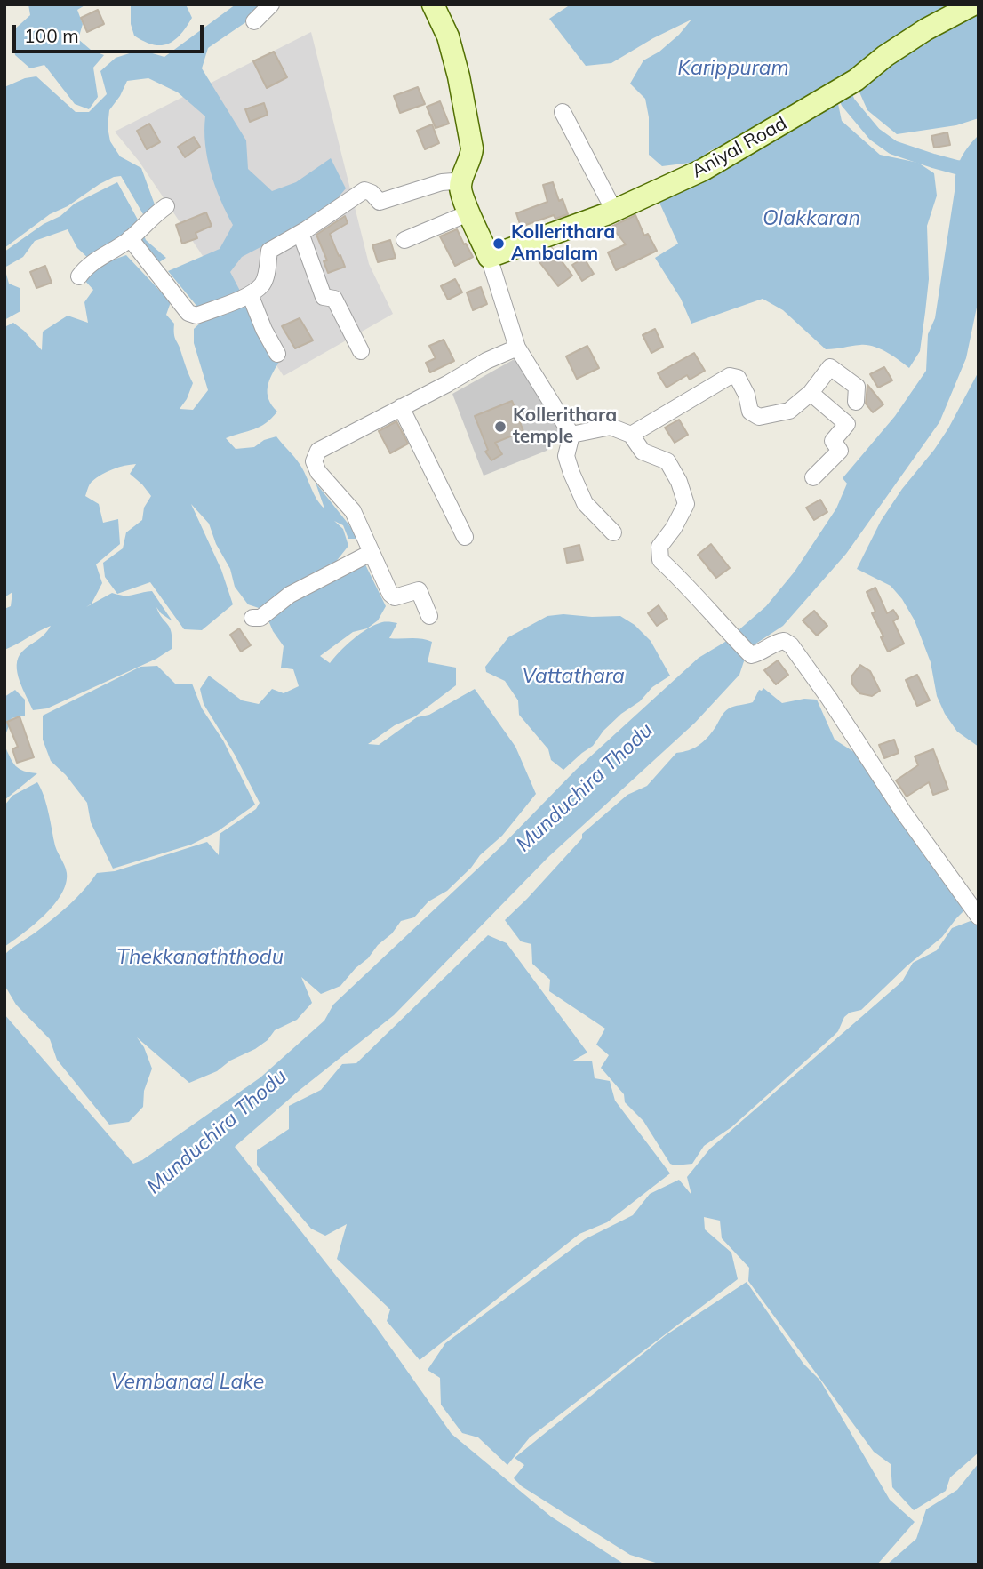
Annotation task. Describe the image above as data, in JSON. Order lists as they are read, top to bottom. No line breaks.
{"streets":{"main road":["Aniyal Road"]},"water":["Karippuram","Olakkaran","Vattathara","Munduchira Thodu","Thekkanaththodu","Vembanad Lake"],"places":["Kollerithara Ambalam","Kollerithara temple"],"scale_bar":"100 m"}
